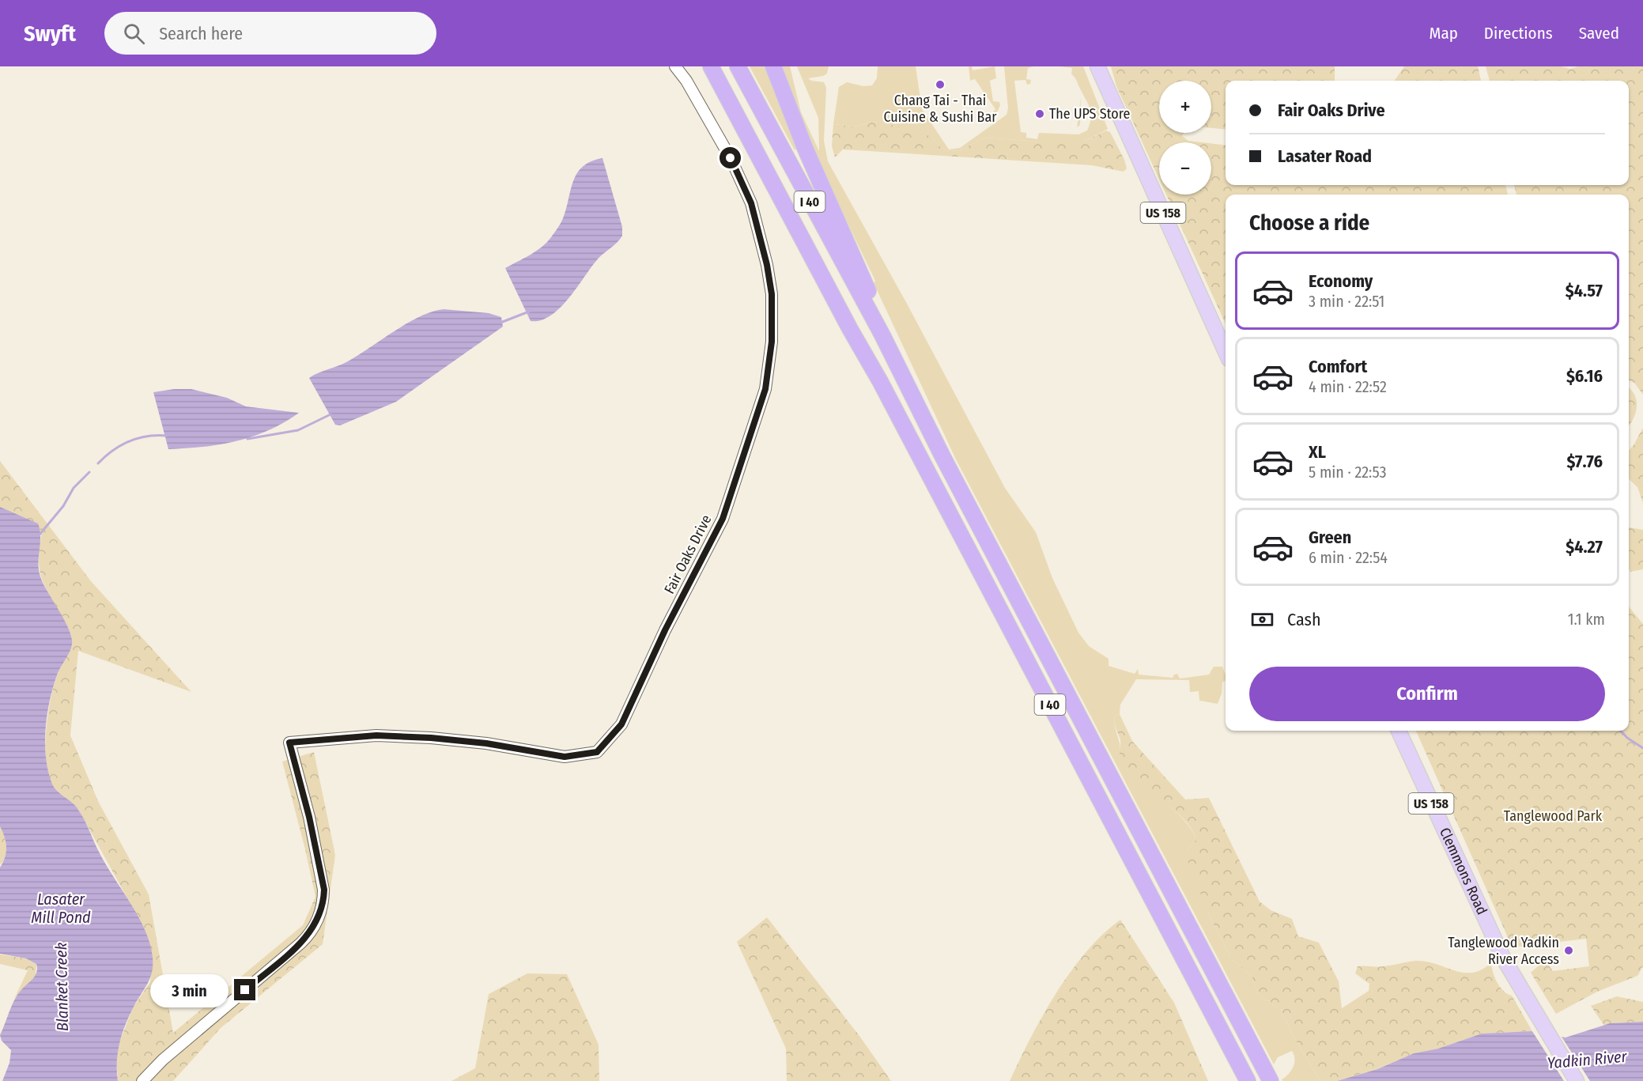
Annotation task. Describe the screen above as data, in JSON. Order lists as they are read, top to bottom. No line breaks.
{"streets":{"highway":["I 40"],"main road":["US 158","Clemmons Road"],"street":["Fair Oaks Drive"]},"water":["Lasater Mill Pond","Blanket Creek","Yadkin River"],"parks":["Tanglewood Park"],"places":["Chang Tai - Thai Cuisine & Sushi Bar","The UPS Store","Tanglewood Yadkin River Access"],"page":{"header":"Swyft","search":"Search here","nav":["Map","Directions","Saved"],"map_buttons":["+","−"],"banner":["Fair Oaks Drive","Lasater Road"],"heading":"Choose a ride","list":[{"name":"Economy","note":"3 min · 22:51","value":"$4.57"},{"name":"Comfort","note":"4 min · 22:52","value":"$6.16"},{"name":"XL","note":"5 min · 22:53","value":"$7.76"},{"name":"Green","note":"6 min · 22:54","value":"$4.27"}],"pay":["Cash","1.1 km"],"buttons":"Confirm","bubble":"3 min"}}
